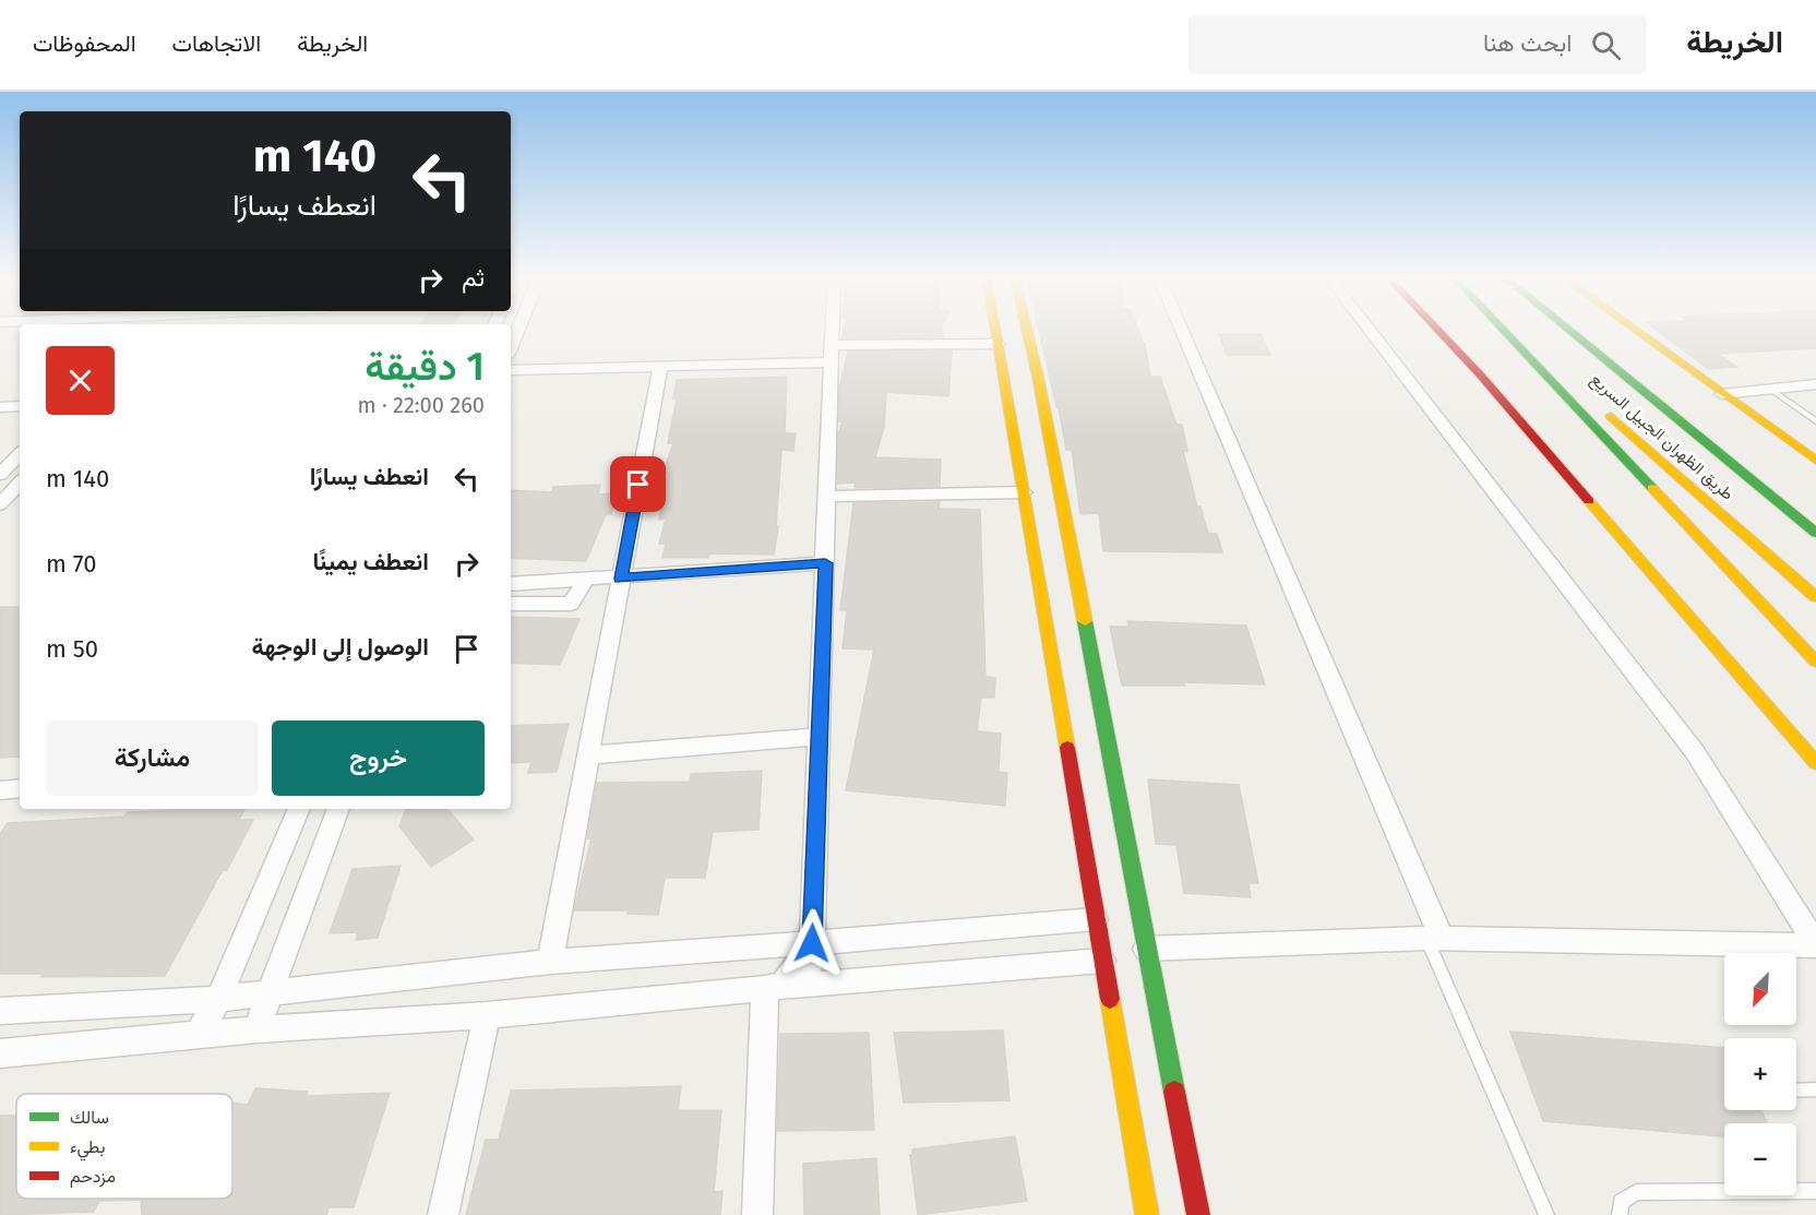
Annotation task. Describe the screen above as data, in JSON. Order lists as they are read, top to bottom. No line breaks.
{"streets":{"main road":["طريق الظهران الجبيل السريع"]},"legend":["سالك","بطيء","مزدحم"],"north":"bottom left","page":{"header":"الخريطة","search":"ابحث هنا","nav":["الخريطة","الاتجاهات","المحفوظات"],"turn":["140 m","انعطف يسارًا"],"then":"ثم","heading":["1 دقيقة","260 m · 22:00"],"list":[{"name":"انعطف يسارًا","value":"140 m"},{"name":"انعطف يمينًا","value":"70 m"},{"name":"الوصول إلى الوجهة","value":"50 m"}],"buttons":["خروج","مشاركة"],"map_buttons":["+","−"]}}
